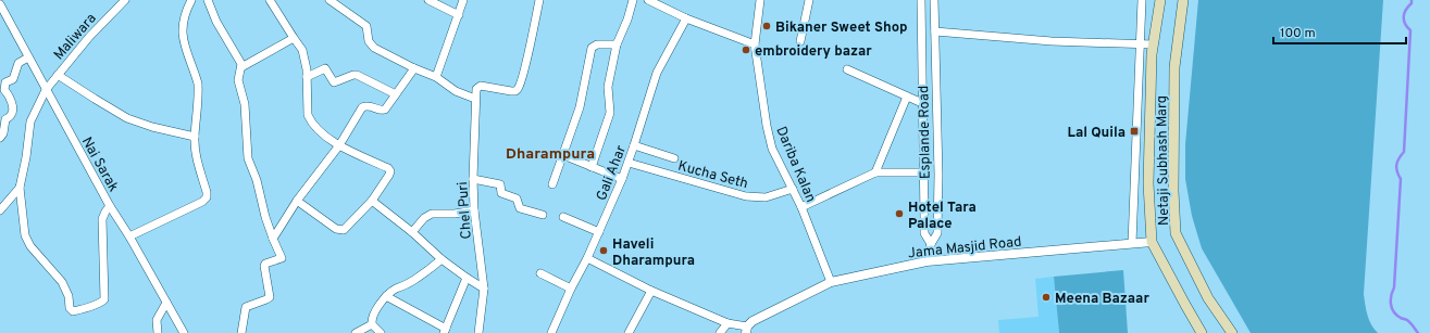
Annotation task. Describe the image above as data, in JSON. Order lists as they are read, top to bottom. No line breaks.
{"streets":{"main road":["Netaji Subhash Marg"],"street":["Maliwara","Esplande Road","Nai Sarak","Dariba Kalan","Gali Ahar","Kucha Seth","Chel Puri","Jama Masjid Road"]},"crossings":[["Maliwara","Nai Sarak"],["Esplande Road","Jama Masjid Road"],["Netaji Subhash Marg","Jama Masjid Road"],["Dariba Kalan","Kucha Seth"],["Dariba Kalan","Jama Masjid Road"],["Gali Ahar","Kucha Seth"]],"districts":["Dharampura"],"places":{"other":["Bikaner Sweet Shop","embroidery bazar","Hotel Tara Palace","Haveli Dharampura","Meena Bazaar"],"transit":["Lal Quila"]},"scale_bar":"100 m"}
